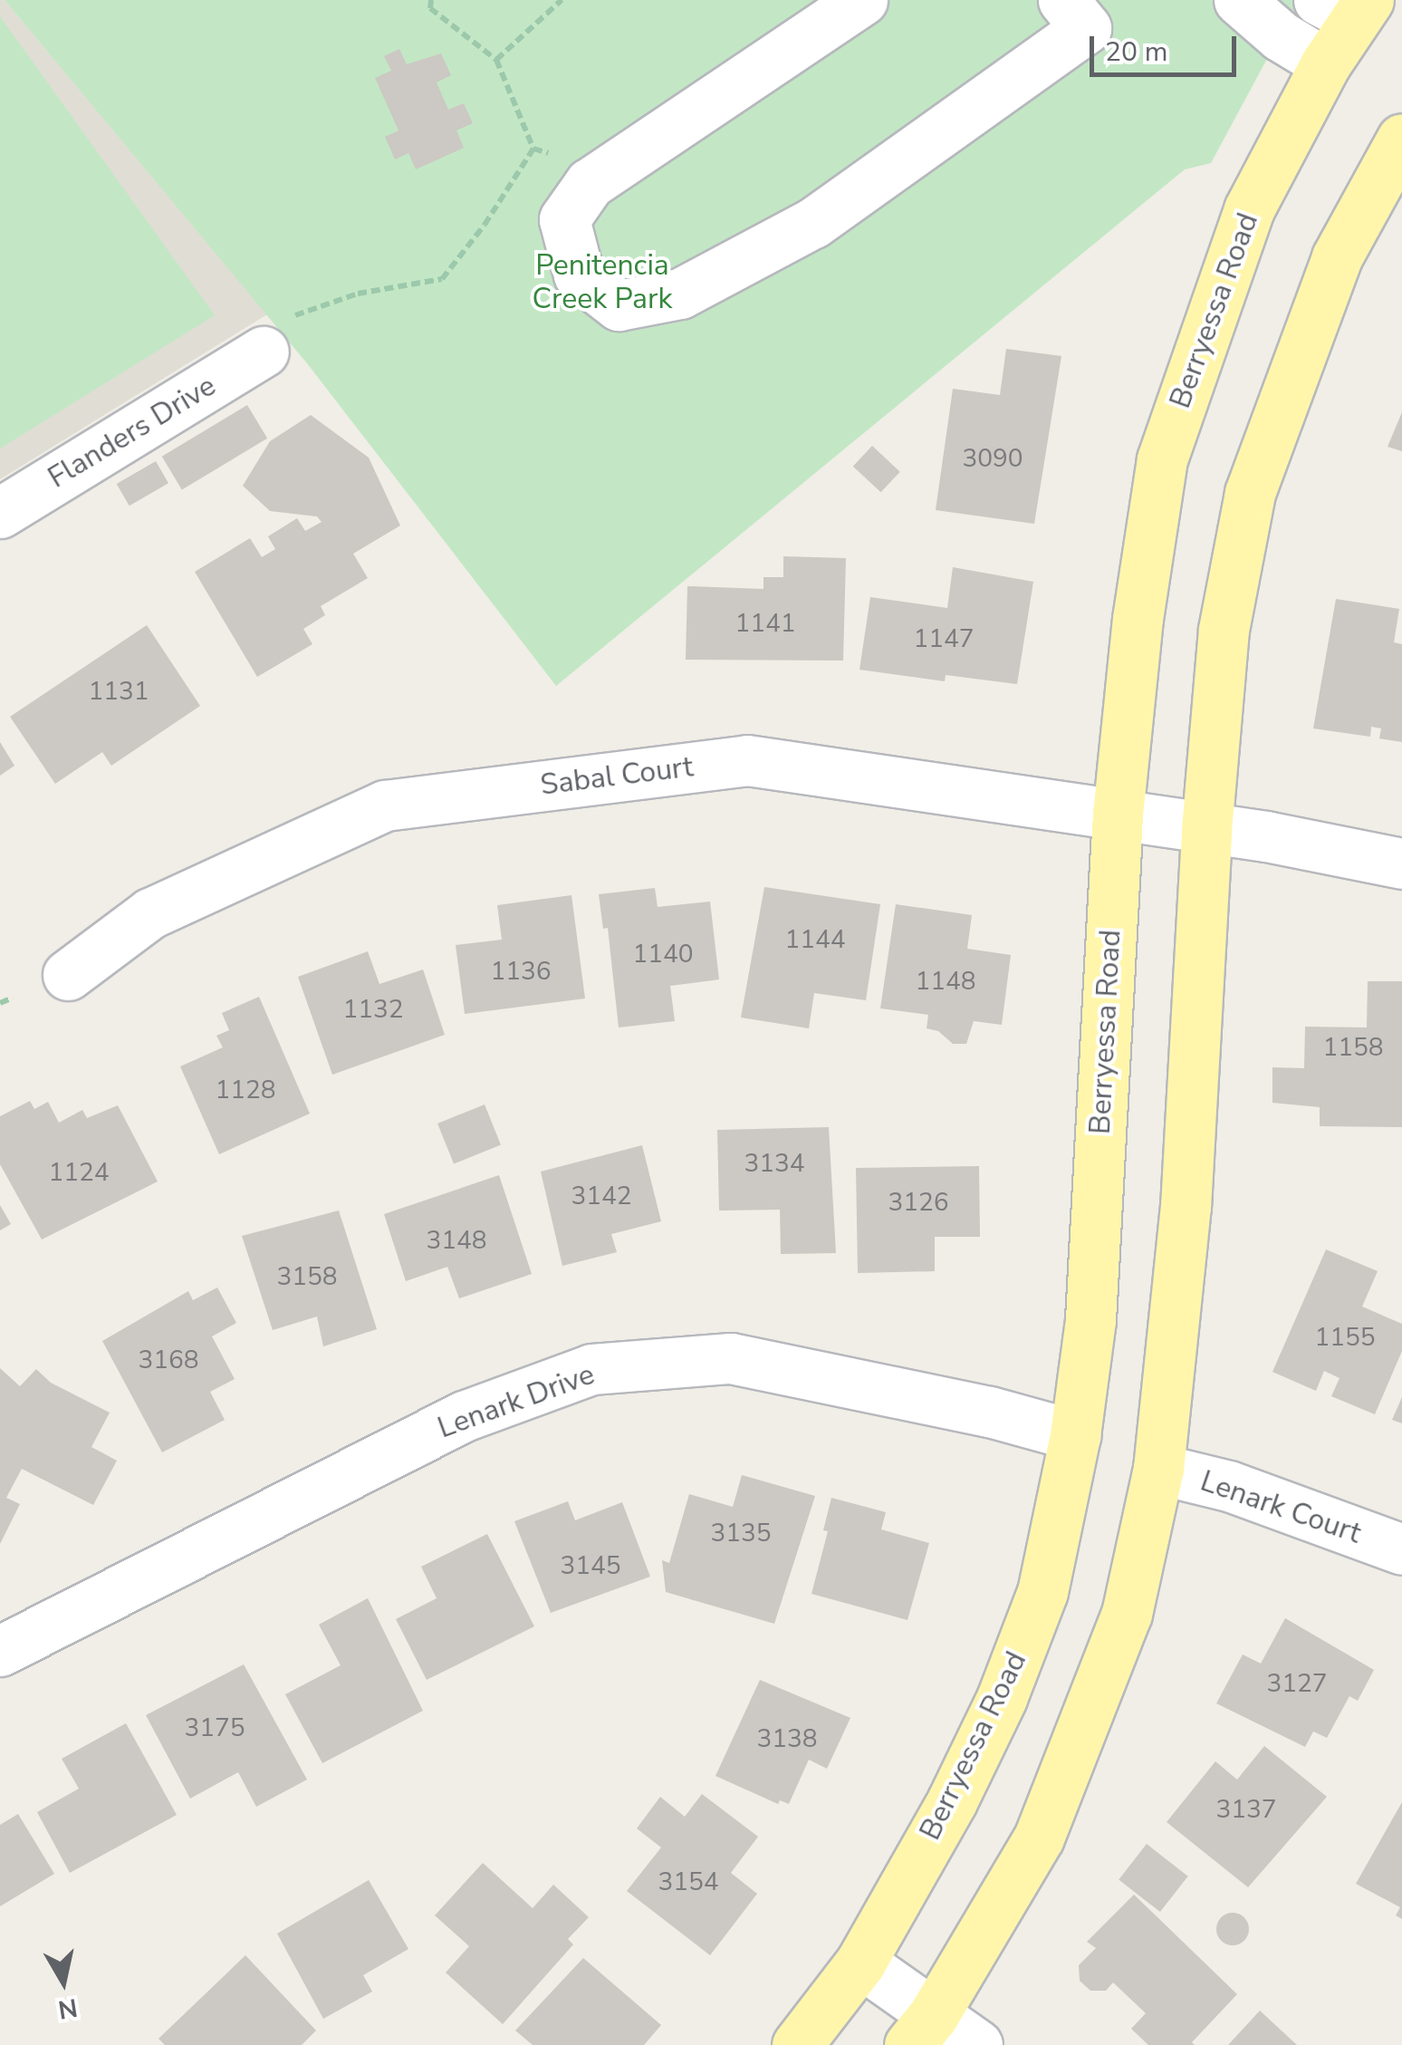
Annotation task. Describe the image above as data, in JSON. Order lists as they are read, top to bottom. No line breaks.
{"streets":{"main road":["Berryessa Road"],"street":["Flanders Drive","Sabal Court","Lenark Drive","Lenark Court"]},"crossings":[["Berryessa Road","Sabal Court"],["Berryessa Road","Lenark Drive"]],"parks":["Penitencia Creek Park"],"house_numbers":["3090","1141","1147","1131","1144","1140","1136","1148","1132","1158","1128","3134","1124","3142","3126","3148","3158","1155","3168","3135","3145","3127","3175","3138","3137","3154"],"scale_bar":"20 m","north":"bottom"}
